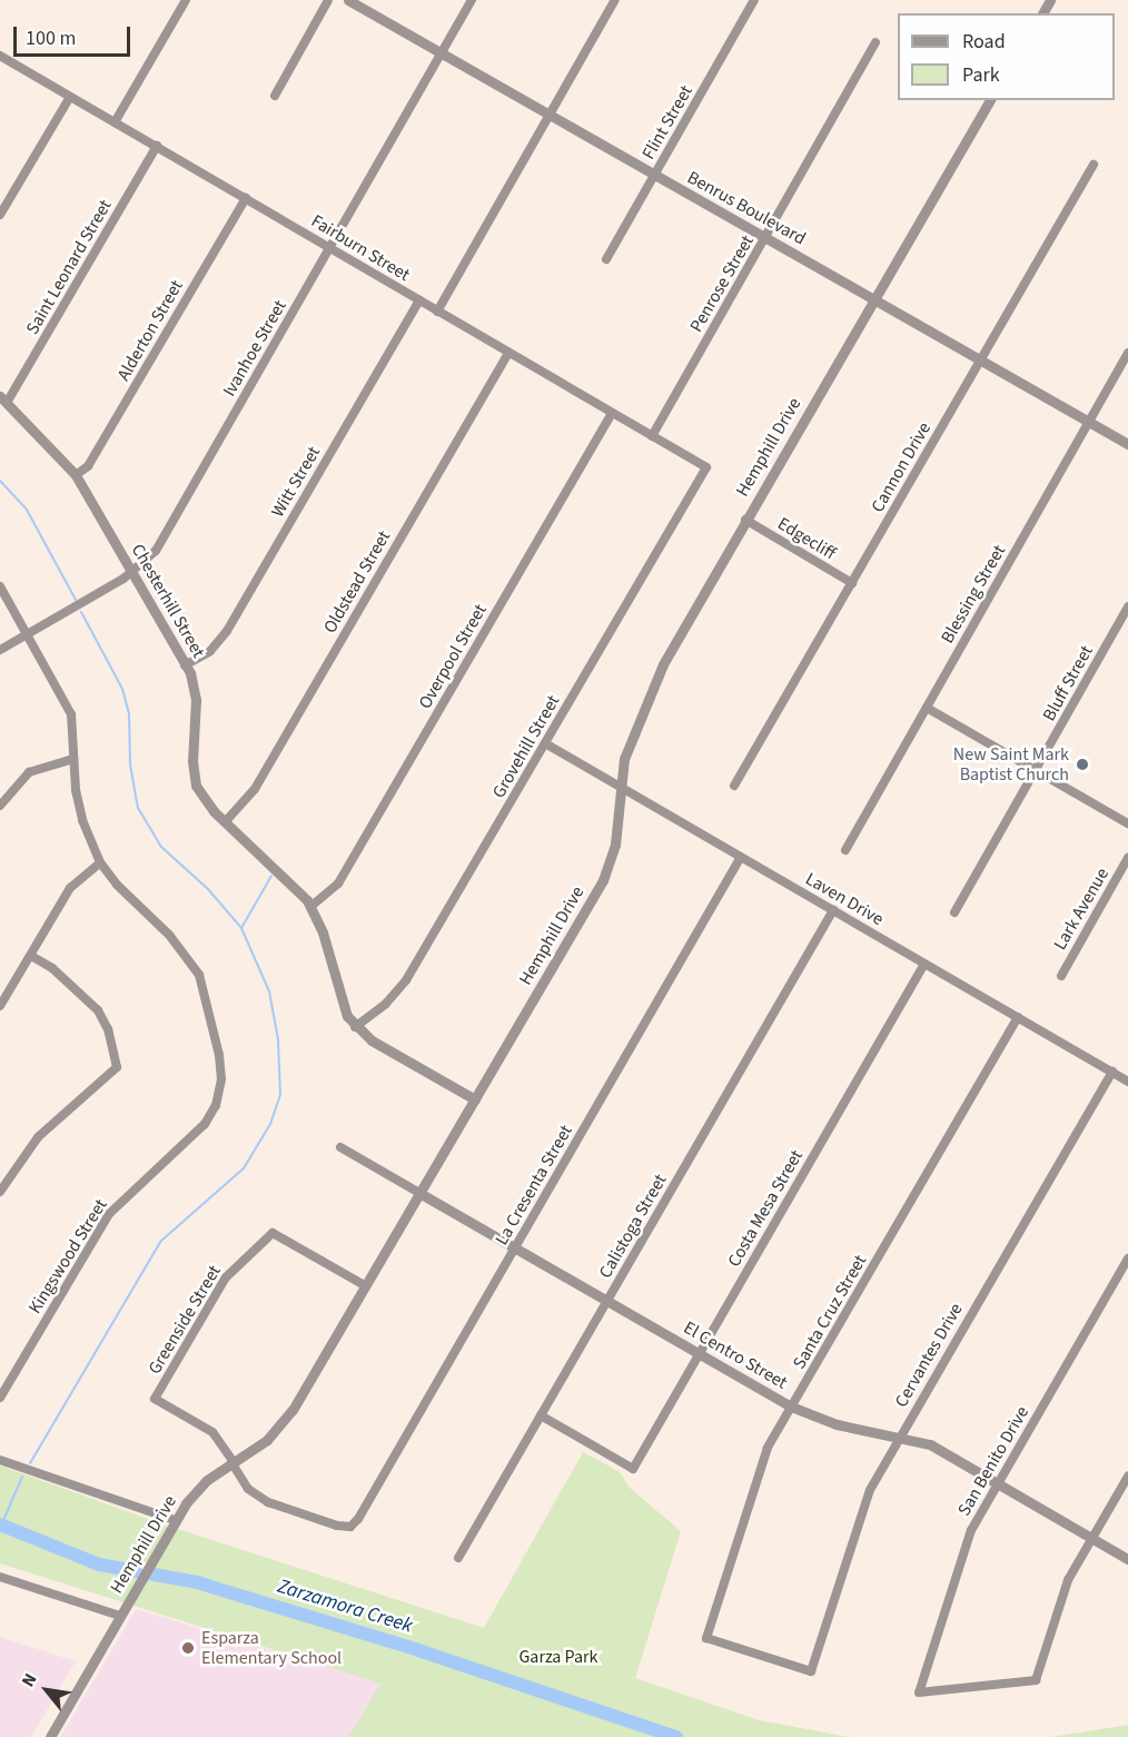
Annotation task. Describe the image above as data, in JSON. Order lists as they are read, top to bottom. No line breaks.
{"streets":{"street":["Flint Street","Benrus Boulevard","Fairburn Street","Saint Leonard Street","Penrose Street","Alderton Street","Ivanhoe Street","Hemphill Drive","Cannon Drive","Witt Street","Edgecliff","Oldstead Street","Blessing Street","Chesterhill Street","Overpool Street","Bluff Street","Grovehill Street","Laven Drive","Lark Avenue","La Cresenta Street","Costa Mesa Street","Calistoga Street","Kingswood Street","Santa Cruz Street","Greenside Street","El Centro Street","Cervantes Drive","San Benito Drive"]},"crossings":[["Flint Street","Benrus Boulevard"],["Benrus Boulevard","Penrose Street"],["Benrus Boulevard","Ivanhoe Street"],["Benrus Boulevard","Hemphill Drive"],["Benrus Boulevard","Cannon Drive"],["Benrus Boulevard","Blessing Street"],["Fairburn Street","Saint Leonard Street"],["Fairburn Street","Penrose Street"],["Fairburn Street","Alderton Street"],["Fairburn Street","Ivanhoe Street"],["Fairburn Street","Witt Street"],["Fairburn Street","Oldstead Street"],["Fairburn Street","Overpool Street"],["Fairburn Street","Grovehill Street"],["Saint Leonard Street","Chesterhill Street"],["Alderton Street","Chesterhill Street"],["Ivanhoe Street","Chesterhill Street"],["Hemphill Drive","Edgecliff"],["Hemphill Drive","Chesterhill Street"],["Hemphill Drive","Laven Drive"],["Hemphill Drive","La Cresenta Street"],["Hemphill Drive","Greenside Street"],["Hemphill Drive","El Centro Street"],["Cannon Drive","Edgecliff"],["Witt Street","Chesterhill Street"],["Oldstead Street","Chesterhill Street"],["Chesterhill Street","Overpool Street"],["Chesterhill Street","Grovehill Street"],["Grovehill Street","Laven Drive"],["Laven Drive","La Cresenta Street"],["Laven Drive","Costa Mesa Street"],["Laven Drive","Calistoga Street"],["Laven Drive","Santa Cruz Street"],["Laven Drive","Cervantes Drive"],["La Cresenta Street","Greenside Street"],["La Cresenta Street","El Centro Street"],["Costa Mesa Street","Calistoga Street"],["Costa Mesa Street","El Centro Street"],["Calistoga Street","El Centro Street"],["Santa Cruz Street","El Centro Street"],["Santa Cruz Street","Cervantes Drive"],["El Centro Street","Cervantes Drive"],["El Centro Street","San Benito Drive"]],"water":["Zarzamora Creek"],"parks":["Garza Park"],"places":["New Saint Mark Baptist Church","Esparza Elementary School"],"legend":["Road","Park"],"scale_bar":"100 m","north":"top left"}
